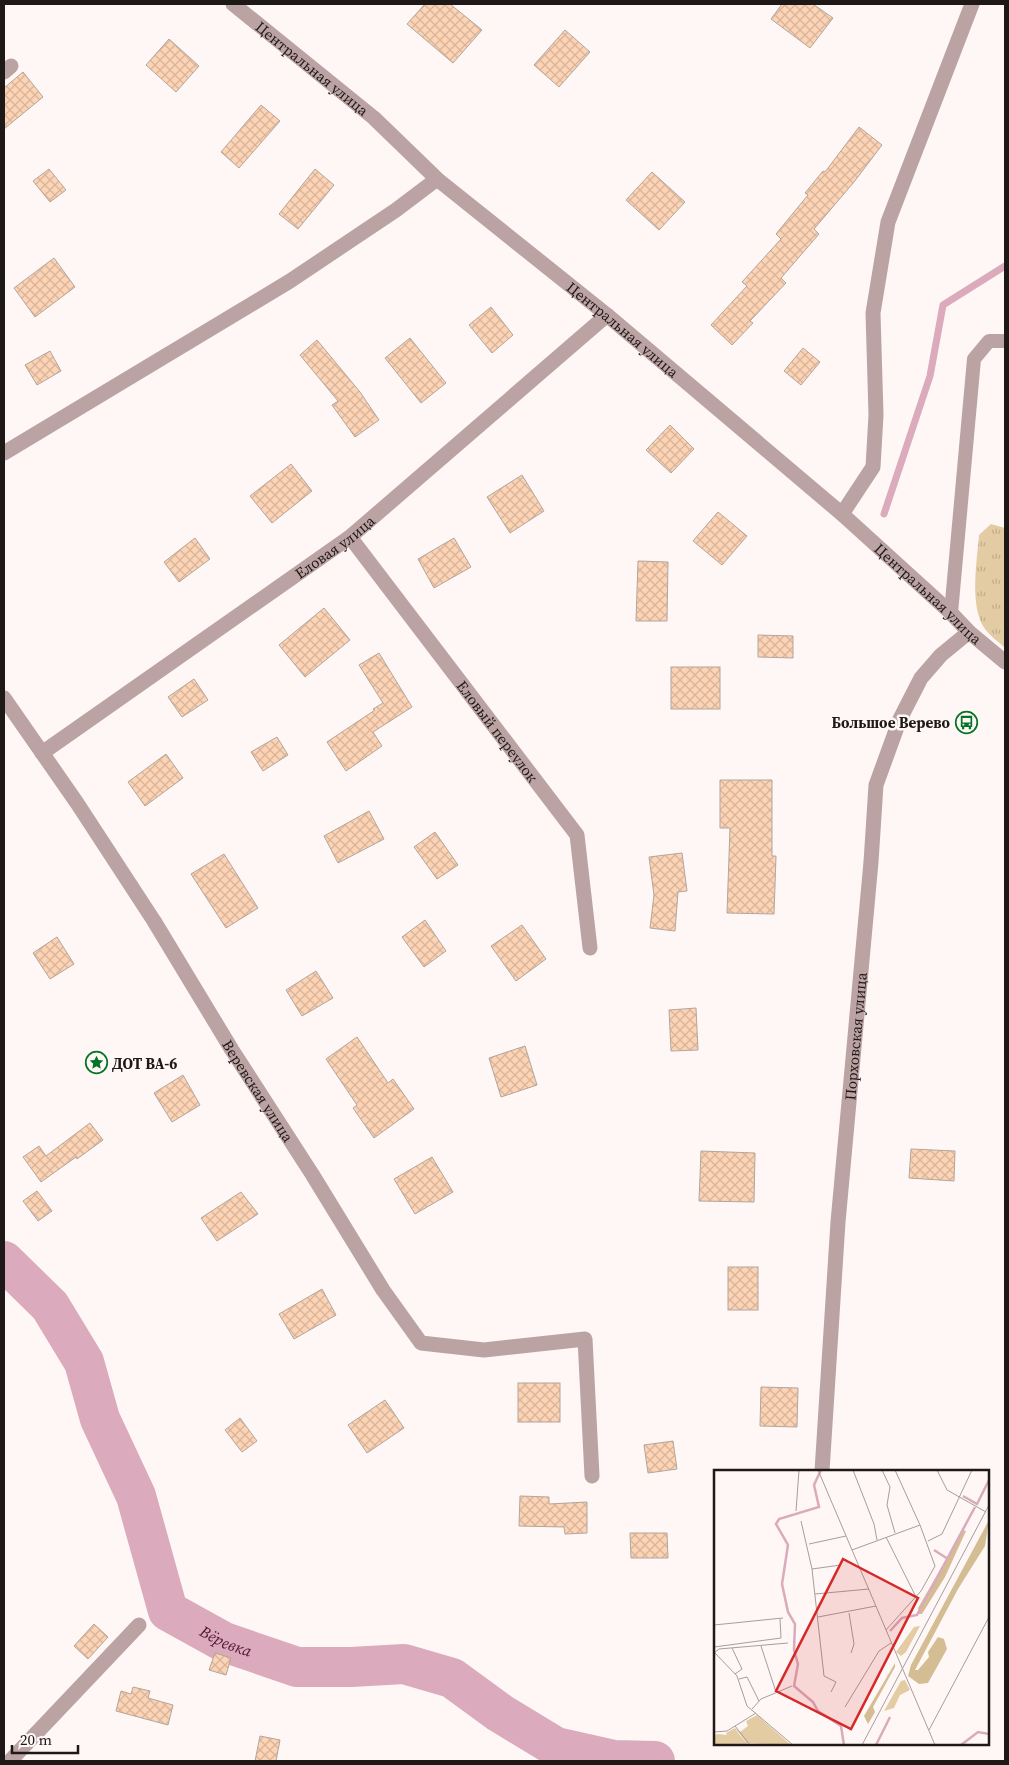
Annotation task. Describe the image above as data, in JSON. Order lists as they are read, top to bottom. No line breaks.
{"streets":{"street":["Центральная улица","Еловая улица","Еловый переулок","Порховская улица","Веревская улица"]},"crossings":[["Центральная улица","Еловая улица"],["Центральная улица","Порховская улица"],["Еловая улица","Еловый переулок"],["Еловая улица","Веревская улица"]],"water":["Вёревка"],"places":{"bus stop":["Большое Верево"],"place":["ДОТ ВА-6"]},"scale_bar":"20 m"}
